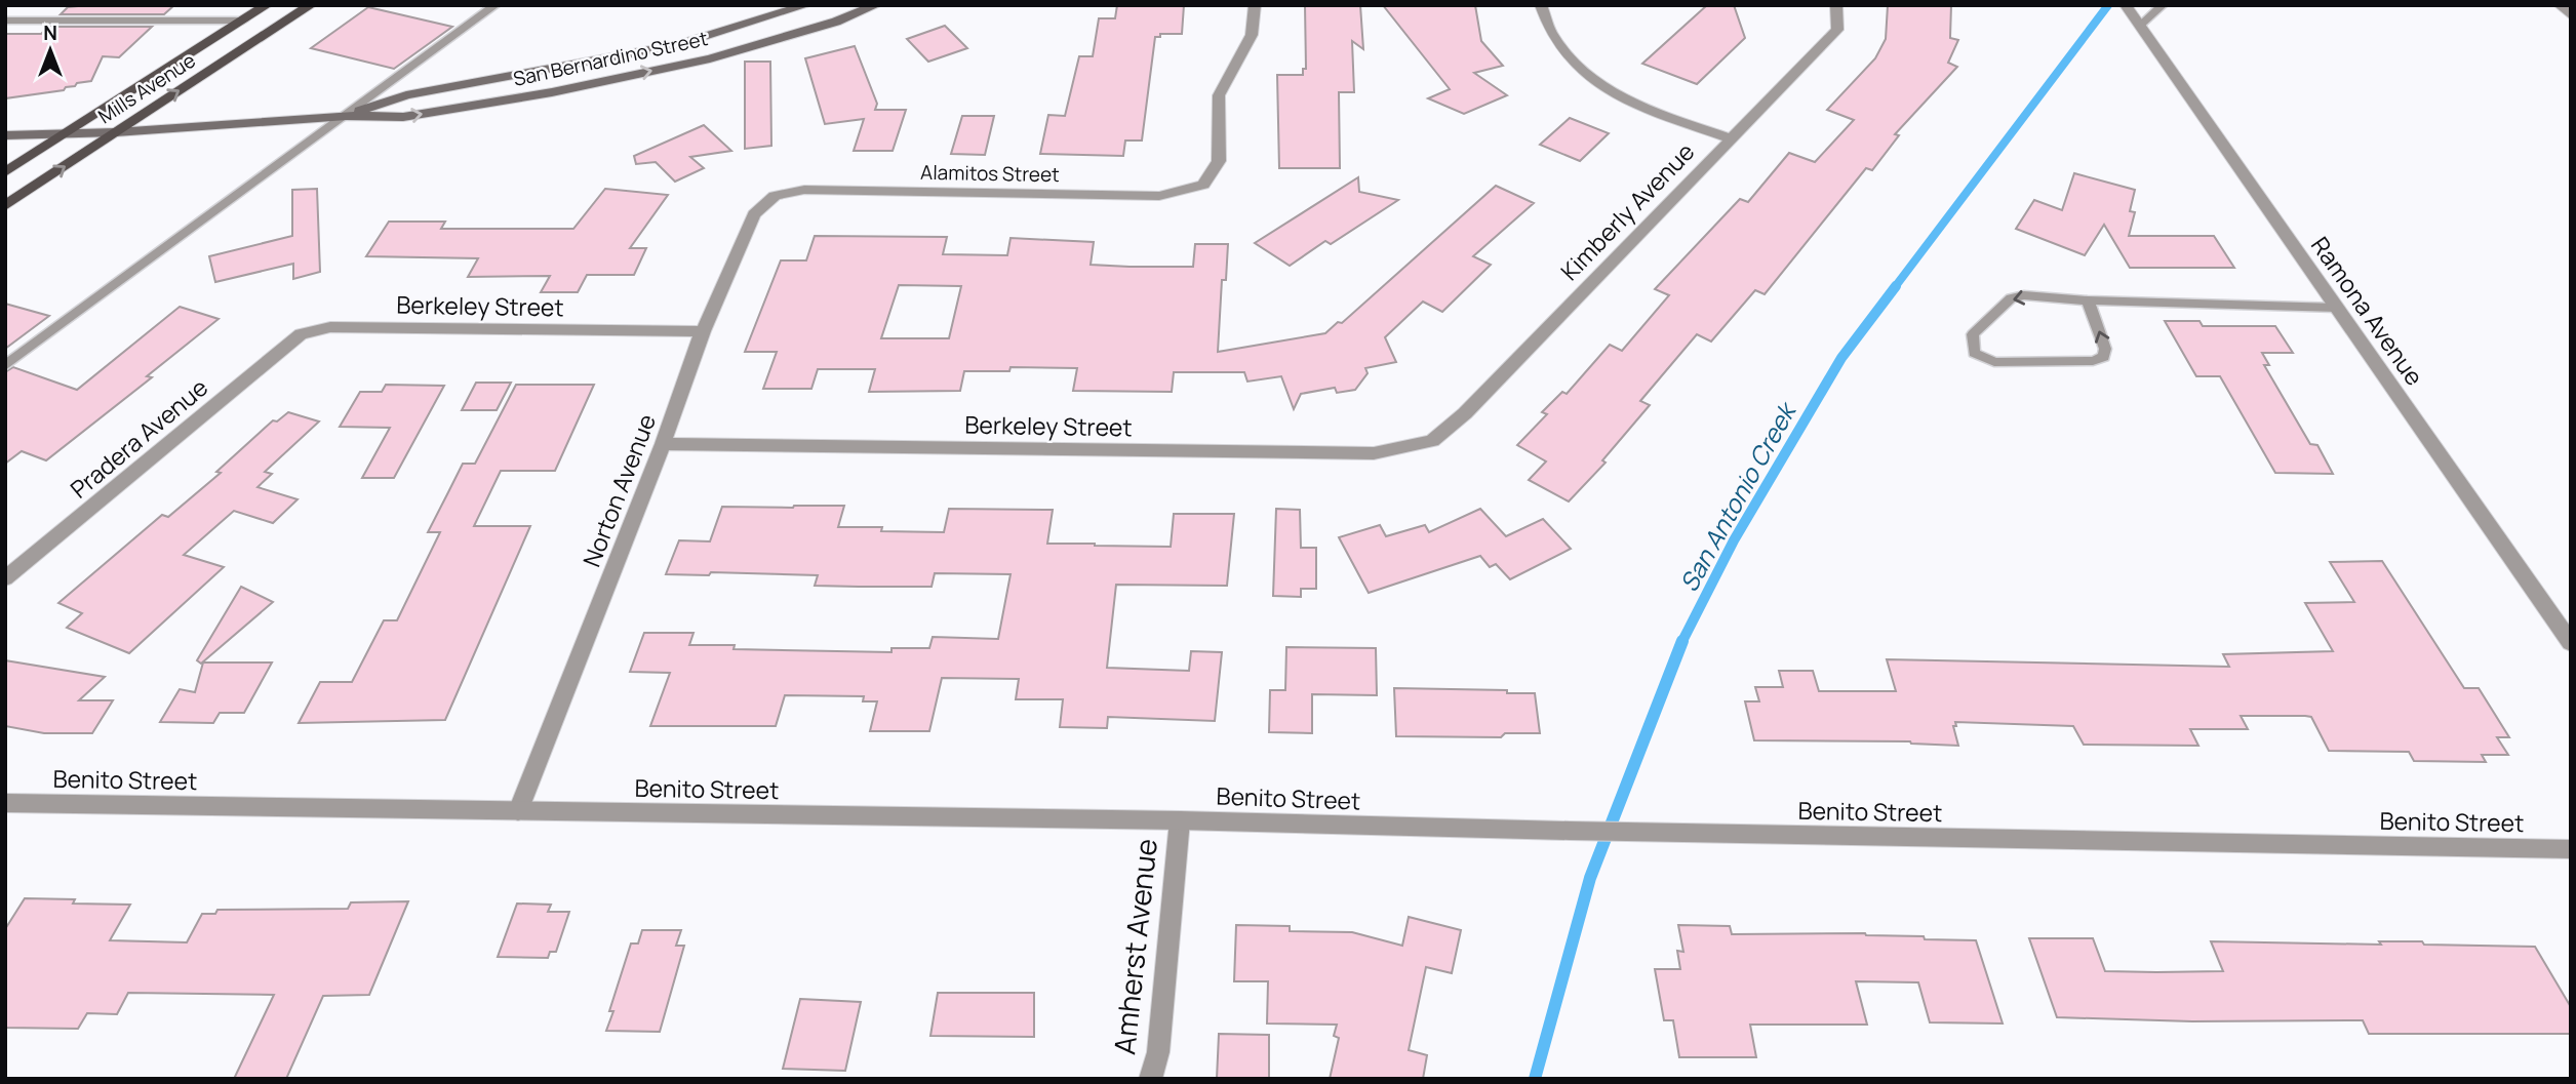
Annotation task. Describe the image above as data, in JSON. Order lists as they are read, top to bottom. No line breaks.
{"streets":{"main road":["San Bernardino Street","Mills Avenue"],"street":["Alamitos Street","Kimberly Avenue","Berkeley Street","Ramona Avenue","Pradera Avenue","Norton Avenue","Benito Street","Amherst Avenue"]},"crossings":[["San Bernardino Street","Mills Avenue"],["Alamitos Street","Norton Avenue"],["Kimberly Avenue","Berkeley Street"],["Berkeley Street","Pradera Avenue"],["Berkeley Street","Norton Avenue"],["Norton Avenue","Benito Street"],["Benito Street","Amherst Avenue"]],"water":["San Antonio Creek"],"north":"top"}
